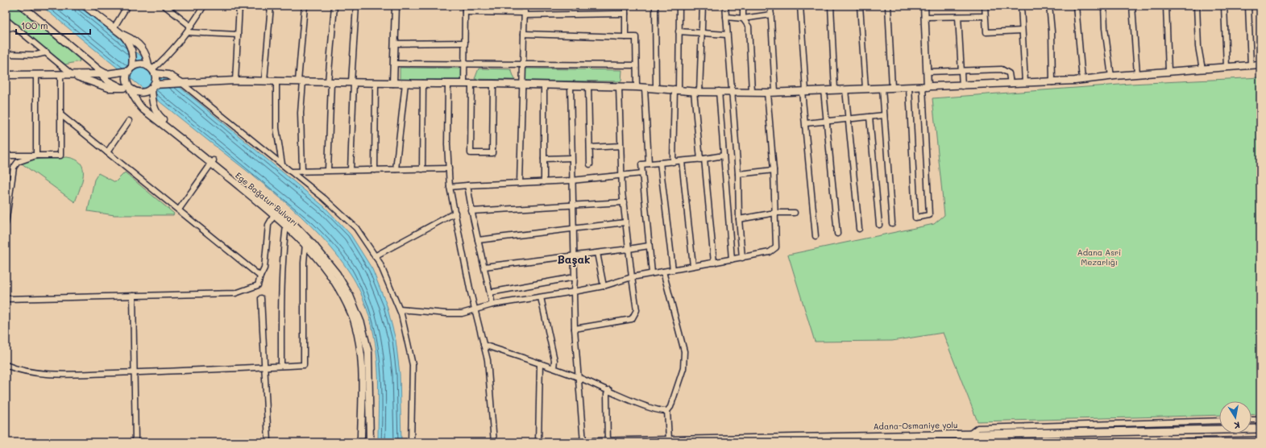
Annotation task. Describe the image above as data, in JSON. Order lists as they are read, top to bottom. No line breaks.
{"streets":{"highway":["Adana-Osmaniye yolu"],"main road":["Ege Bağatur Bulvarı"]},"districts":["Başak"],"parks":["Adana Asri Mezarlığı"],"scale_bar":"100 m","north":"bottom"}
